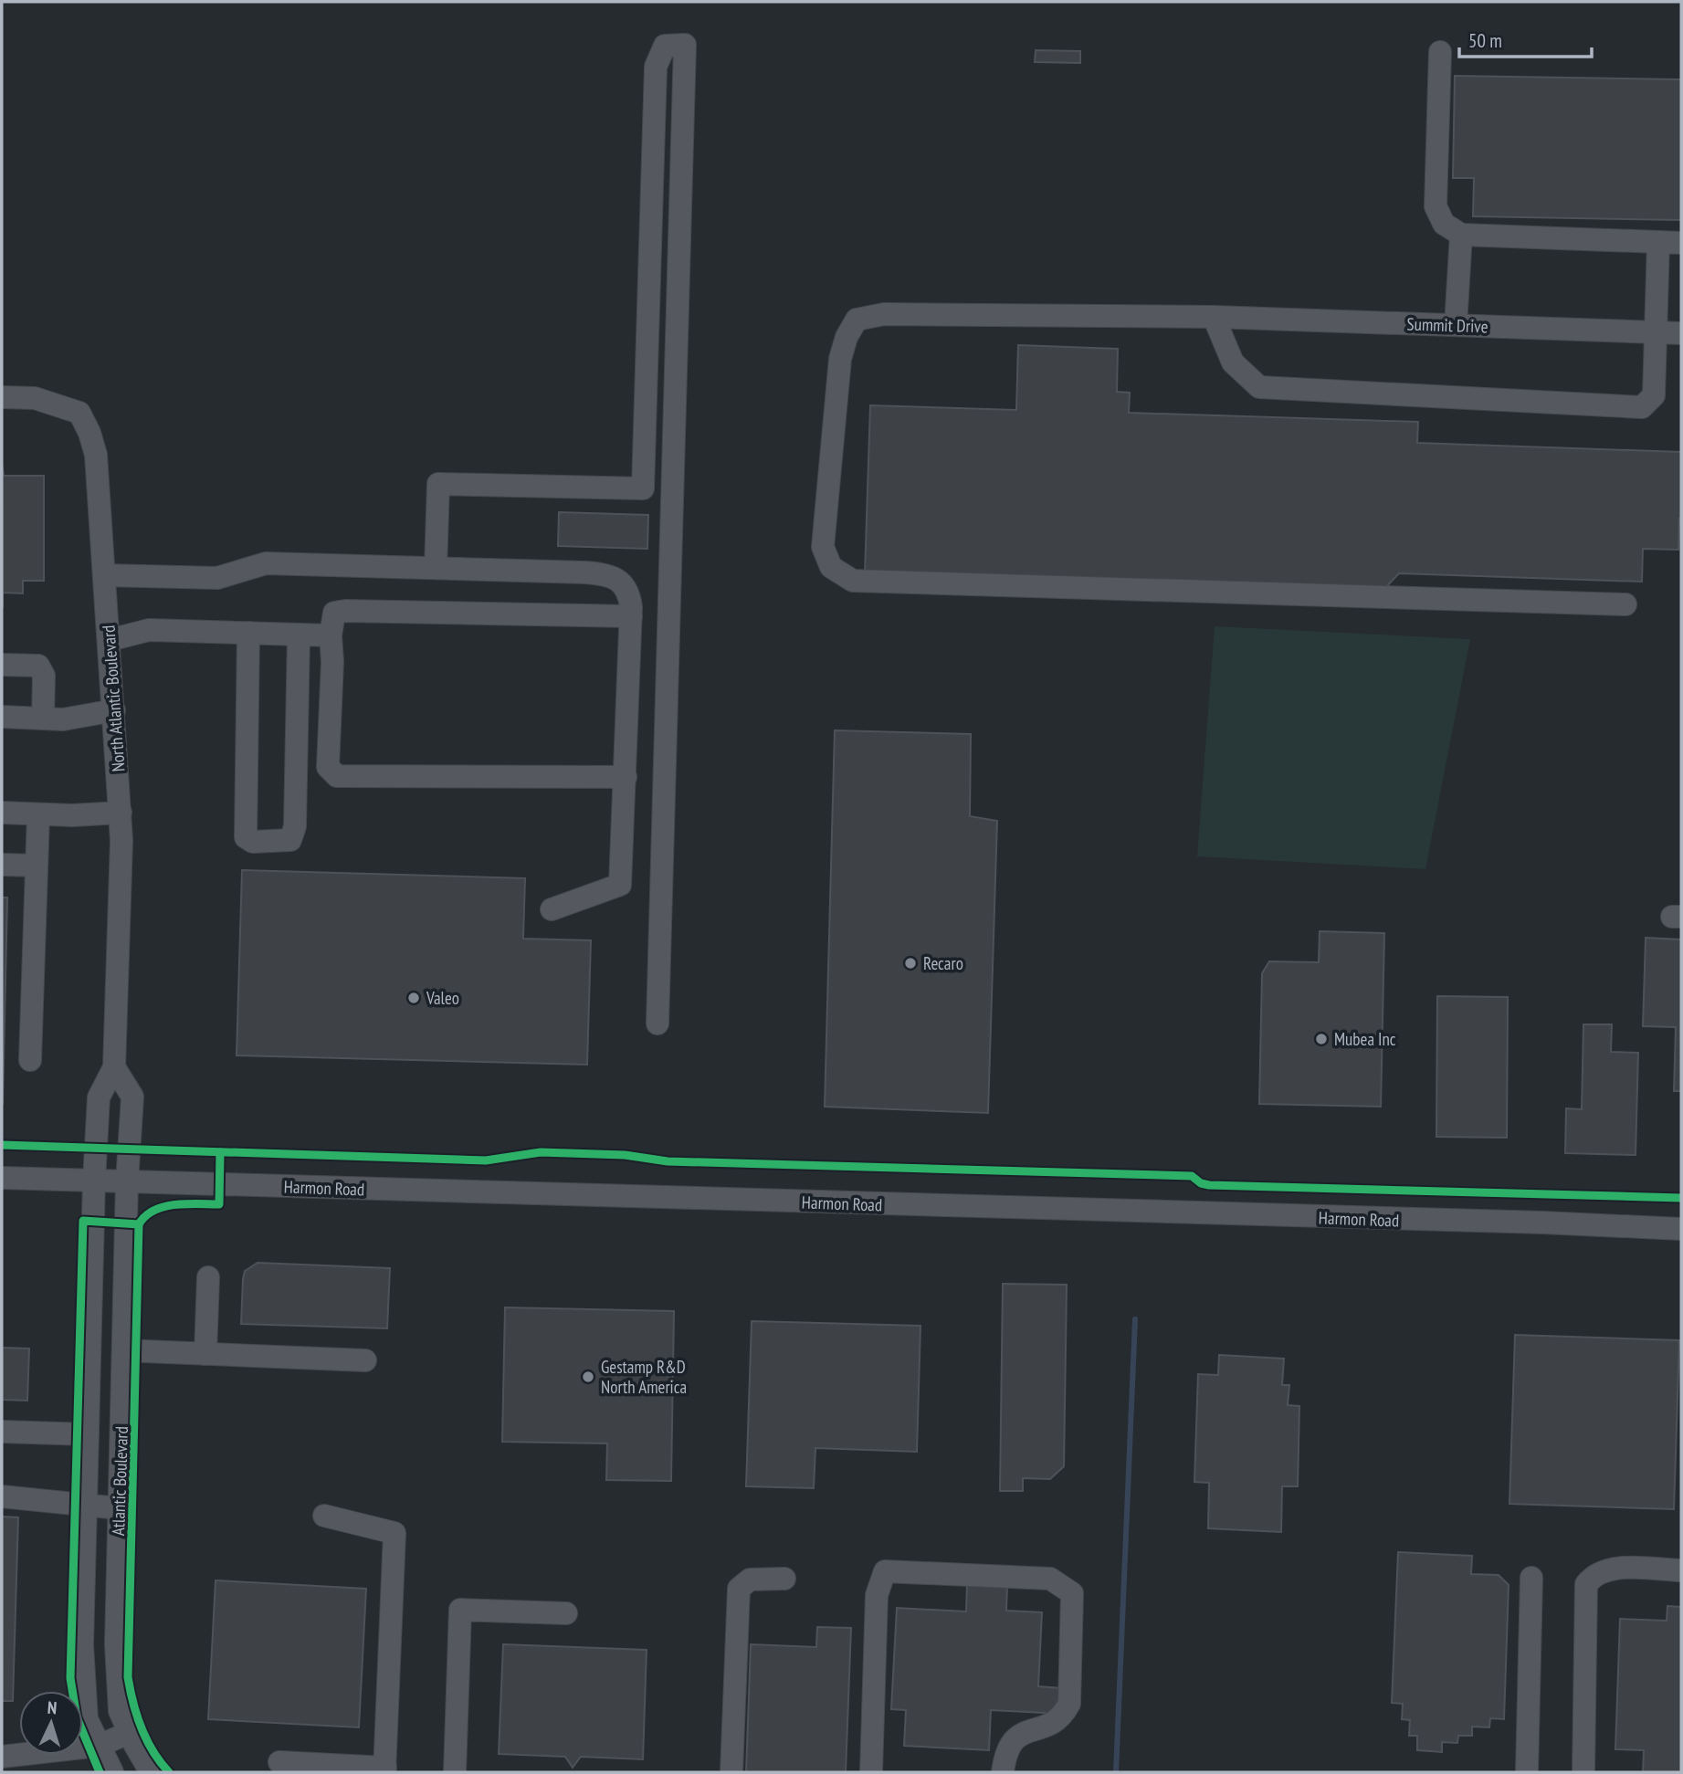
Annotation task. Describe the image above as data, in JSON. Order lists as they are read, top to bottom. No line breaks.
{"streets":{"street":["Summit Drive","North Atlantic Boulevard","Harmon Road","Atlantic Boulevard"]},"crossings":[["North Atlantic Boulevard","Harmon Road"],["North Atlantic Boulevard","Atlantic Boulevard"],["Harmon Road","Atlantic Boulevard"]],"places":["Recaro","Valeo","Mubea Inc","Gestamp R&D North America"],"scale_bar":"50 m","north":"top"}
